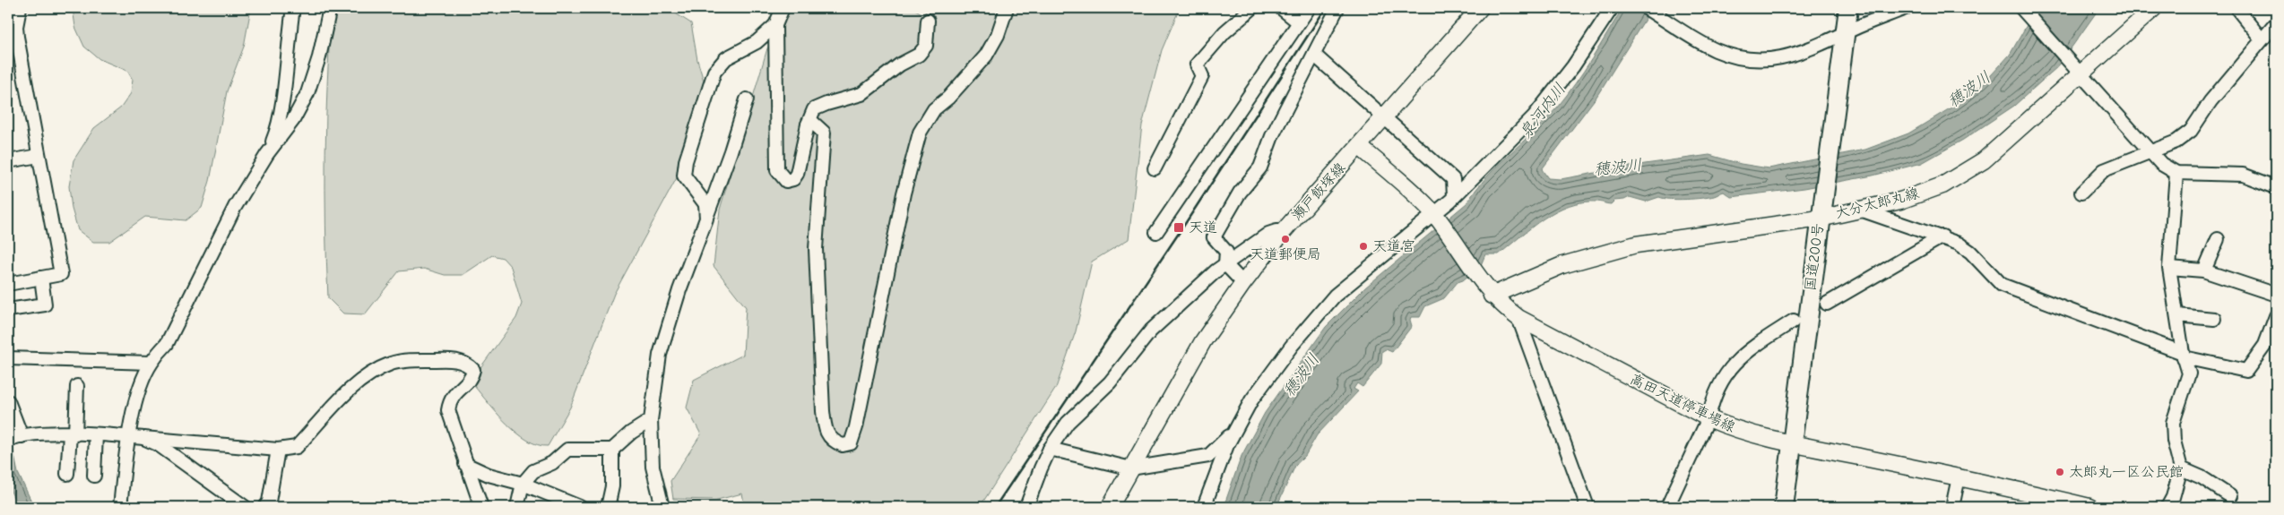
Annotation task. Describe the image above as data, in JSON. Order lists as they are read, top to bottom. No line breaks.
{"streets":{"highway":["国道200号"],"main road":["瀬戸飯塚線","大分太郎丸線","高田天道停車場線"]},"crossings":[["瀬戸飯塚線","高田天道停車場線"],["大分太郎丸線","国道200号"],["大分太郎丸線","高田天道停車場線"],["国道200号","高田天道停車場線"]],"water":["穂波川","泉河内川"],"places":{"transit":["天道"],"other":["天道郵便局","天道宮","太郎丸一区公民館"]}}
